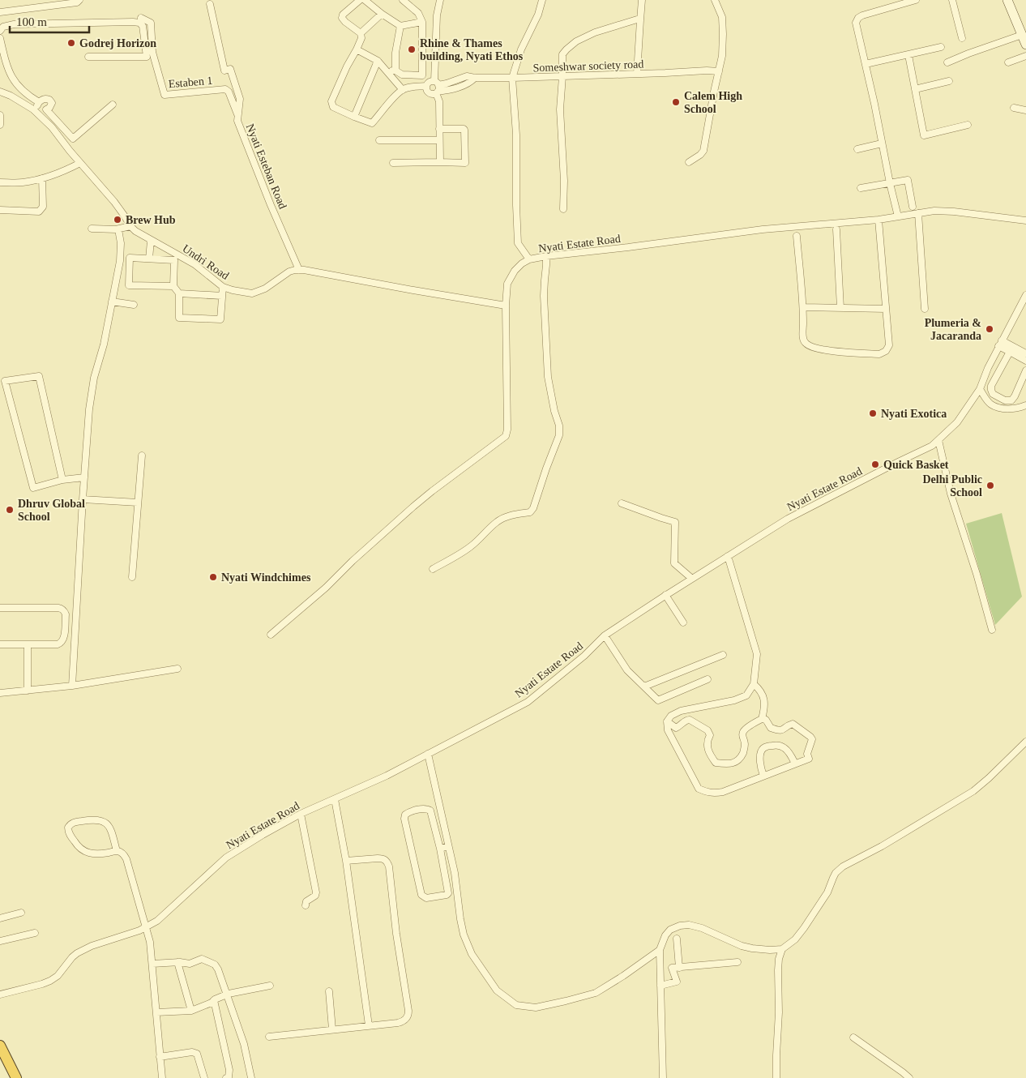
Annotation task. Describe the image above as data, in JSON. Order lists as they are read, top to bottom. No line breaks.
{"streets":{"street":["Someshwar society road","Estaben 1","Nyati Esteban Road","Nyati Estate Road","Undri Road"]},"crossings":[["Estaben 1","Nyati Esteban Road"],["Nyati Esteban Road","Undri Road"]],"places":["Godrej Horizon","Rhine & Thames building, Nyati Ethos","Calem High School","Brew Hub","Plumeria & Jacaranda","Nyati Exotica","Quick Basket","Delhi Public School","Dhruv Global School","Nyati Windchimes"],"scale_bar":"100 m"}
